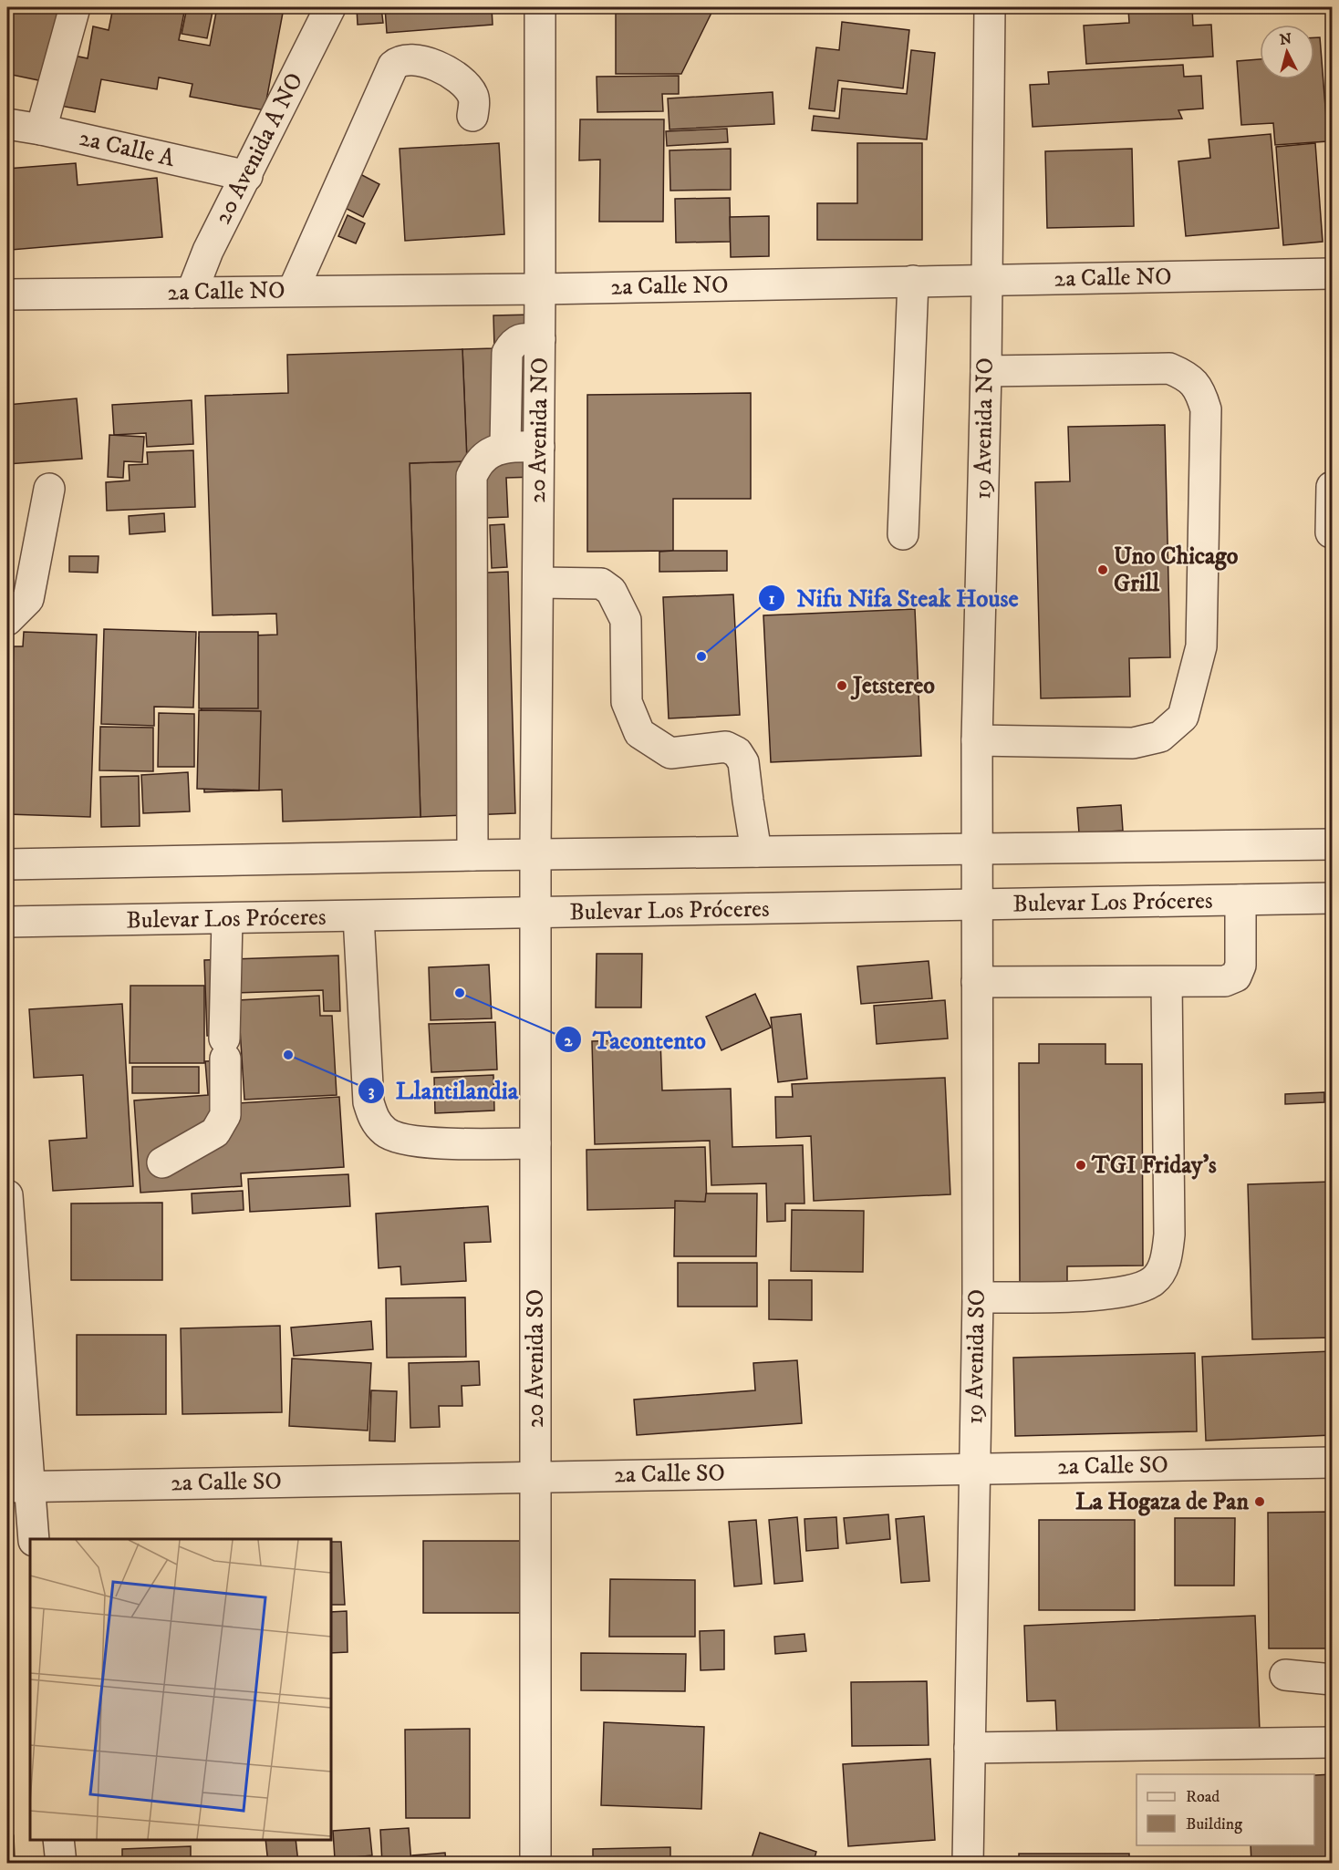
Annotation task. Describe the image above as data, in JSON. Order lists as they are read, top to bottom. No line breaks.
{"streets":{"street":["2a Calle A","20 Avenida A NO","2a Calle NO","19 Avenida NO","20 Avenida NO","Bulevar Los Próceres","19 Avenida SO","20 Avenida SO","2a Calle SO"]},"crossings":[["2a Calle A","20 Avenida A NO"],["20 Avenida A NO","2a Calle NO"],["2a Calle NO","19 Avenida NO"],["2a Calle NO","20 Avenida NO"],["19 Avenida NO","19 Avenida SO"],["20 Avenida NO","20 Avenida SO"],["Bulevar Los Próceres","19 Avenida SO"],["Bulevar Los Próceres","20 Avenida SO"],["19 Avenida SO","2a Calle SO"],["20 Avenida SO","2a Calle SO"]],"places":["Uno Chicago Grill","Nifu Nifa Steak House","Jetstereo","Tacontento","Llantilandia","TGI Friday's","La Hogaza de Pan"],"legend":["Road","Building"],"north":"top"}
